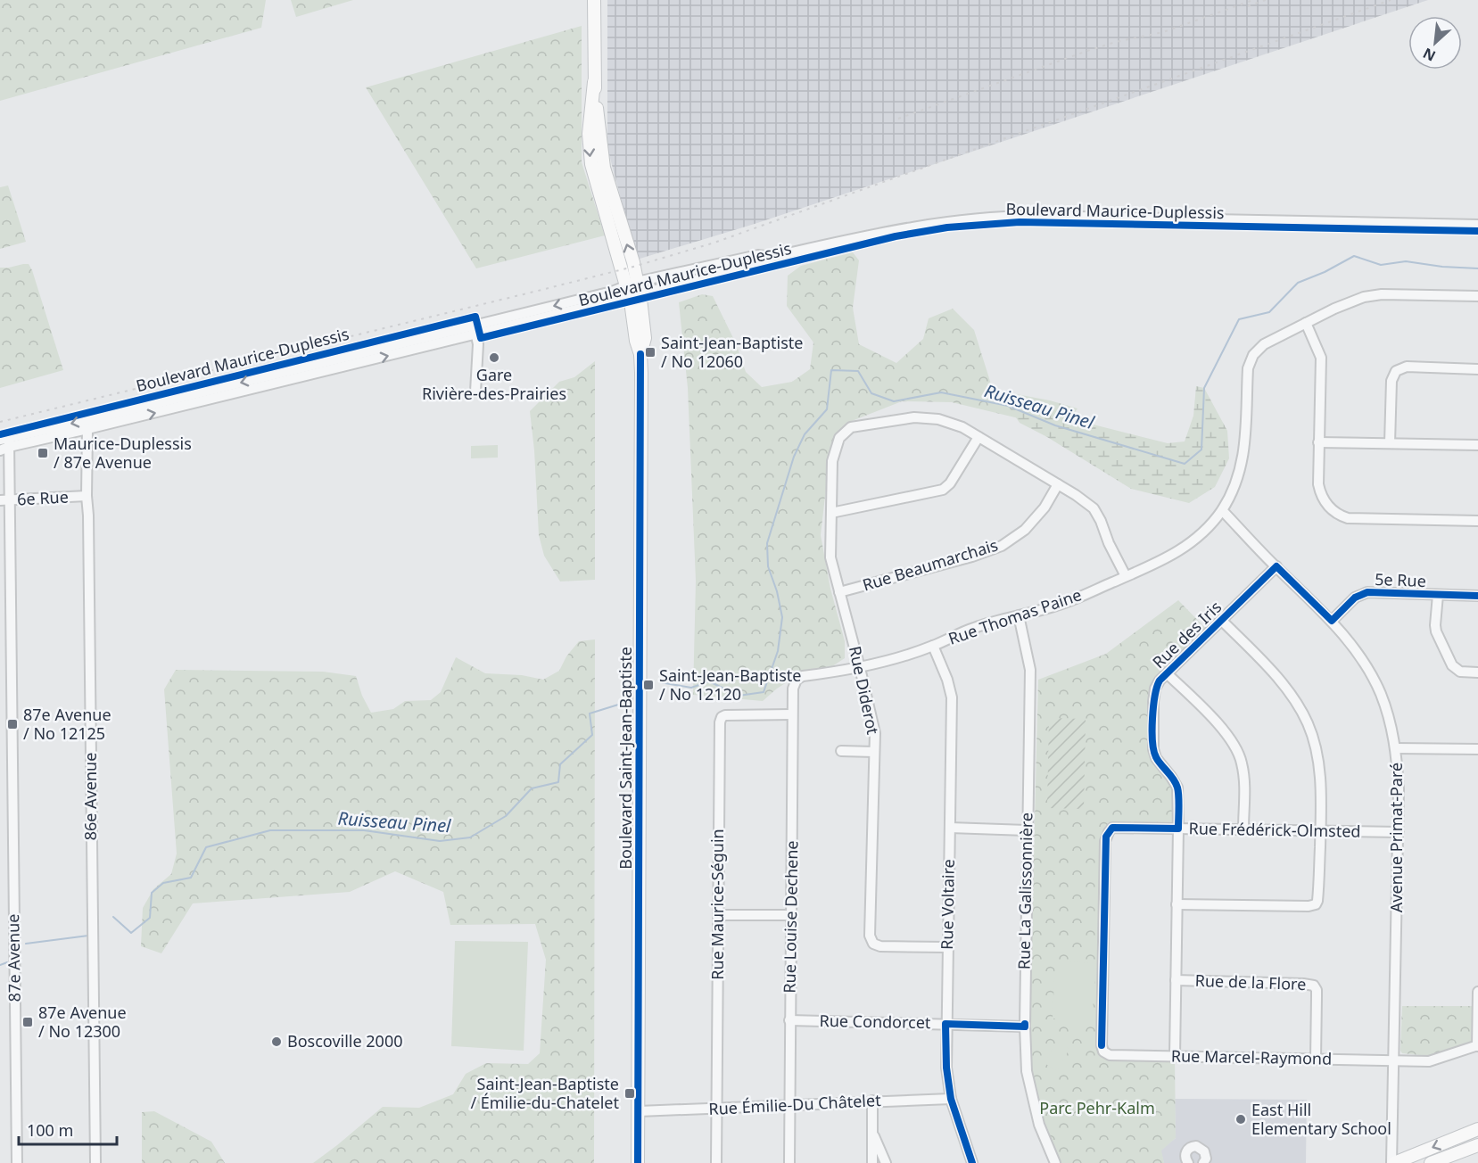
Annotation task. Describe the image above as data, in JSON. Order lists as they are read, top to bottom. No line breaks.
{"streets":{"main road":["Boulevard Saint-Jean-Baptiste"],"street":["Boulevard Maurice-Duplessis","6e Rue","Rue Beaumarchais","5e Rue","Rue Thomas Paine","Rue des Iris","Rue Diderot","86e Avenue","Rue Frédérick-Olmsted","Avenue Primat-Paré","Rue La Galissonnière","Rue Maurice-Séguin","Rue Voltaire","Rue Louise Dechene","87e Avenue","Rue de la Flore","Rue Condorcet","Rue Marcel-Raymond","Rue Émilie-Du Châtelet"]},"crossings":[["Boulevard Maurice-Duplessis","Boulevard Saint-Jean-Baptiste"],["Boulevard Maurice-Duplessis","86e Avenue"],["Boulevard Maurice-Duplessis","87e Avenue"],["6e Rue","86e Avenue"],["6e Rue","87e Avenue"],["Rue Beaumarchais","Rue Diderot"],["5e Rue","Avenue Primat-Paré"],["Rue Thomas Paine","Rue Diderot"],["Rue Thomas Paine","Avenue Primat-Paré"],["Rue Thomas Paine","Rue La Galissonnière"],["Rue Thomas Paine","Rue Voltaire"],["Rue Thomas Paine","Rue Louise Dechene"],["Rue des Iris","Rue Frédérick-Olmsted"],["Rue des Iris","Avenue Primat-Paré"],["Rue des Iris","Rue de la Flore"],["Rue des Iris","Rue Marcel-Raymond"],["Rue Diderot","Rue Voltaire"],["Boulevard Saint-Jean-Baptiste","Rue Émilie-Du Châtelet"],["Rue Frédérick-Olmsted","Avenue Primat-Paré"],["Rue Frédérick-Olmsted","Rue Marcel-Raymond"],["Avenue Primat-Paré","Rue Marcel-Raymond"],["Rue La Galissonnière","Rue Condorcet"],["Rue Maurice-Séguin","Rue Louise Dechene"],["Rue Maurice-Séguin","Rue Émilie-Du Châtelet"],["Rue Voltaire","Rue Condorcet"],["Rue Voltaire","Rue Émilie-Du Châtelet"],["Rue Louise Dechene","Rue Condorcet"],["Rue Louise Dechene","Rue Émilie-Du Châtelet"],["Rue de la Flore","Rue Marcel-Raymond"]],"water":["Ruisseau Pinel"],"parks":["Parc Pehr-Kalm"],"places":{"transit":["Saint-Jean-Baptiste / No 12060","Maurice-Duplessis / 87e Avenue","Saint-Jean-Baptiste / No 12120","87e Avenue / No 12125","87e Avenue / No 12300","Saint-Jean-Baptiste / Émilie-du-Chatelet"],"other":["Gare Rivière-des-Prairies","Boscoville 2000","East Hill Elementary School"]},"scale_bar":"100 m","north":"bottom left"}
